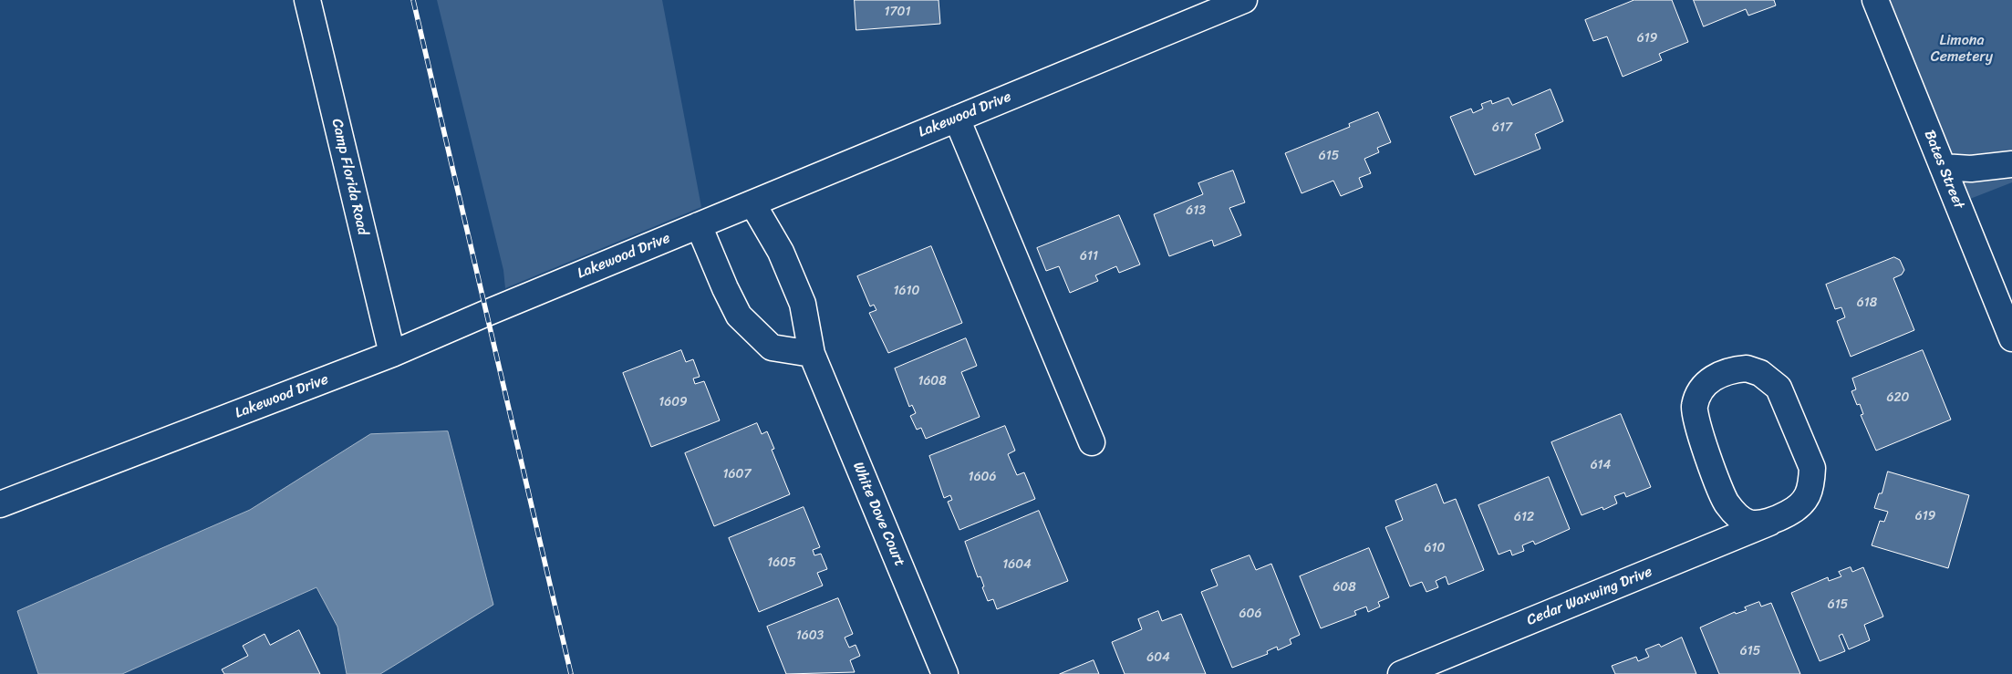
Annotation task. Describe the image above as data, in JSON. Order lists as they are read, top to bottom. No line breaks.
{"streets":{"street":["Lakewood Drive","Bates Street","Camp Florida Road","White Dove Court","Cedar Waxwing Drive"]},"crossings":[["Lakewood Drive","Camp Florida Road"],["Lakewood Drive","White Dove Court"]],"parks":["Limona Cemetery"],"house_numbers":["1701","619","617","615","613","611","1610","618","1608","620","1609","614","1607","1606","619","612","610","1605","1604","608","615","606","1603","615","604"]}
